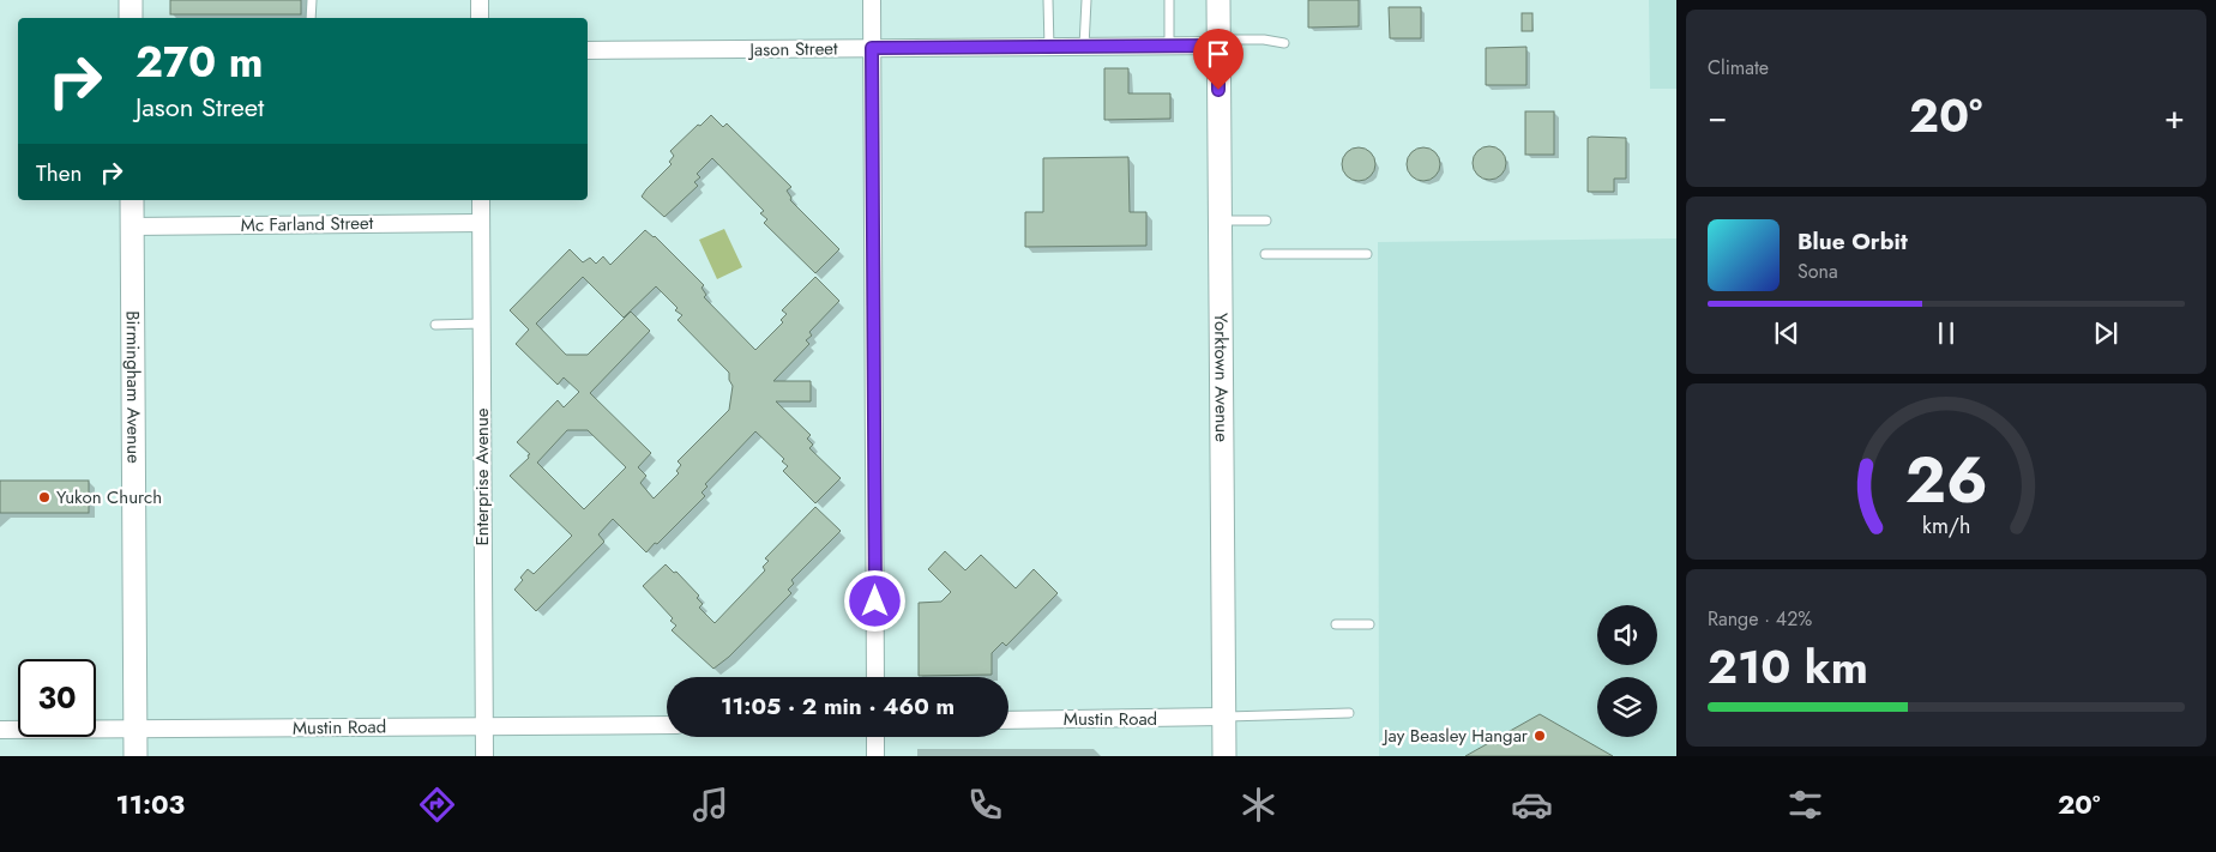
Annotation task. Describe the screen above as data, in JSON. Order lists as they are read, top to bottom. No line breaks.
{"streets":{"main road":["Yorktown Avenue","Birmingham Avenue"],"street":["Jason Street","Mc Farland Street","Enterprise Avenue","Mustin Road"]},"crossings":[["Jason Street","Yorktown Avenue"],["Mc Farland Street","Birmingham Avenue"],["Mc Farland Street","Enterprise Avenue"],["Yorktown Avenue","Mustin Road"],["Birmingham Avenue","Mustin Road"],["Enterprise Avenue","Mustin Road"]],"places":["Yukon Church","Jay Beasley Hangar"],"page":{"tile":["Climate",["Range · 42%","210 km"]],"turn":["270 m","Jason Street"],"heat":["−","20°","+"],"then":"Then","song":["Blue Orbit","Sona"],"limit":"30","trip":"11:05 · 2 min · 460 m","tabs":["11:03","20°"],"gauge":["26","km/h"]}}
